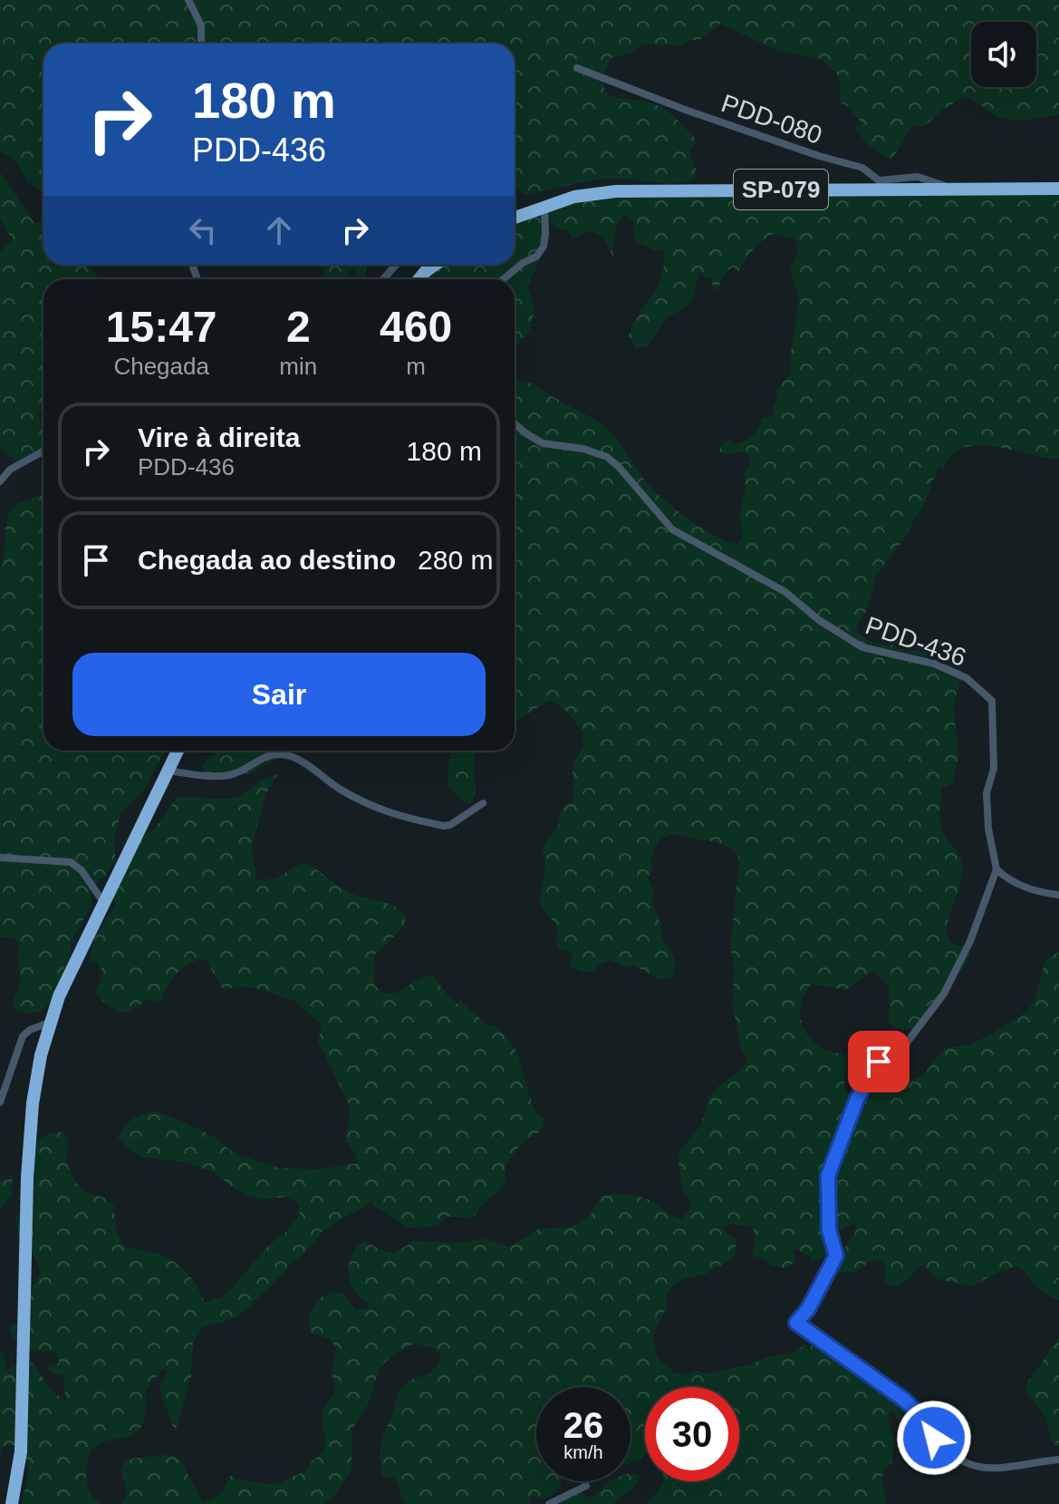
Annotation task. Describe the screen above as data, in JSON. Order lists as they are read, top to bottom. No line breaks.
{"streets":{"highway":["SP-079"],"street":["PDD-080","PDD-436"]},"crossings":[["PDD-080","SP-079"]],"page":{"turn":["180 m","PDD-436"],"eta":["15:47","Chegada","2","min","460","m"],"list":[{"name":"Vire à direita","note":"PDD-436","value":"180 m"},{"name":"Chegada ao destino","value":"280 m"}],"buttons":"Sair","speed":"26 km/h","limit":"30"}}
